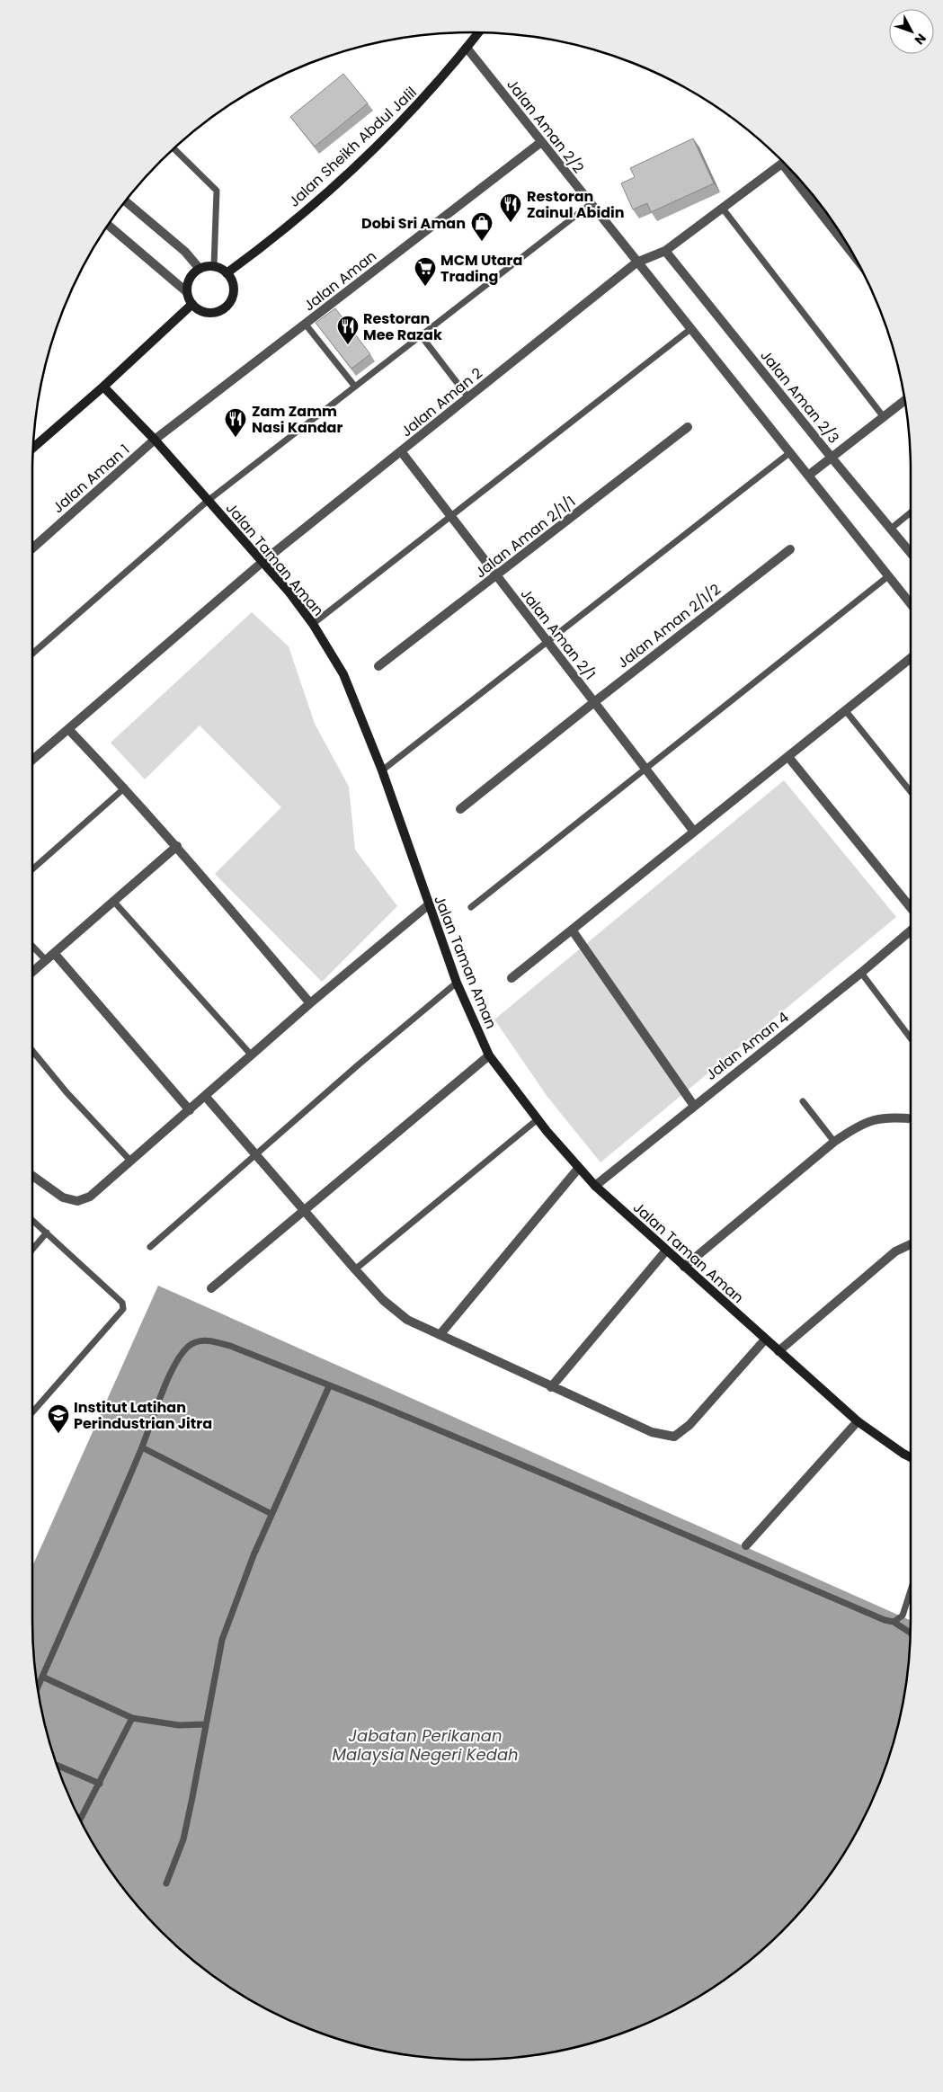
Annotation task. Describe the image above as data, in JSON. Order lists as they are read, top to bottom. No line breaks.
{"streets":{"street":["Jalan Aman 2/2","Jalan Sheikh Abdul Jalil","Jalan Aman","Jalan Aman 2/3","Jalan Aman 2","Jalan Aman 1","Jalan Aman 2/1/1","Jalan Taman Aman","Jalan Aman 2/1/2","Jalan Aman 2/1","Jalan Aman 4"]},"crossings":[["Jalan Aman 2/2","Jalan Sheikh Abdul Jalil"],["Jalan Aman 2/2","Jalan Aman"],["Jalan Aman 2/2","Jalan Aman 2"],["Jalan Aman","Jalan Aman 1"],["Jalan Aman","Jalan Taman Aman"],["Jalan Aman 2/3","Jalan Aman 2"],["Jalan Aman 2","Jalan Taman Aman"],["Jalan Aman 2","Jalan Aman 2/1"],["Jalan Aman 1","Jalan Taman Aman"],["Jalan Aman 2/1/1","Jalan Aman 2/1"],["Jalan Taman Aman","Jalan Aman 4"],["Jalan Aman 2/1/2","Jalan Aman 2/1"]],"water":["Jabatan Perikanan Malaysia Negeri Kedah"],"places":{"restaurant":["Restoran Zainul Abidin","Restoran Mee Razak","Zam Zamm Nasi Kandar"],"shop":["Dobi Sri Aman"],"supermarket":["MCM Utara Trading"],"school or university":["Institut Latihan Perindustrian Jitra"]},"north":"bottom right"}
